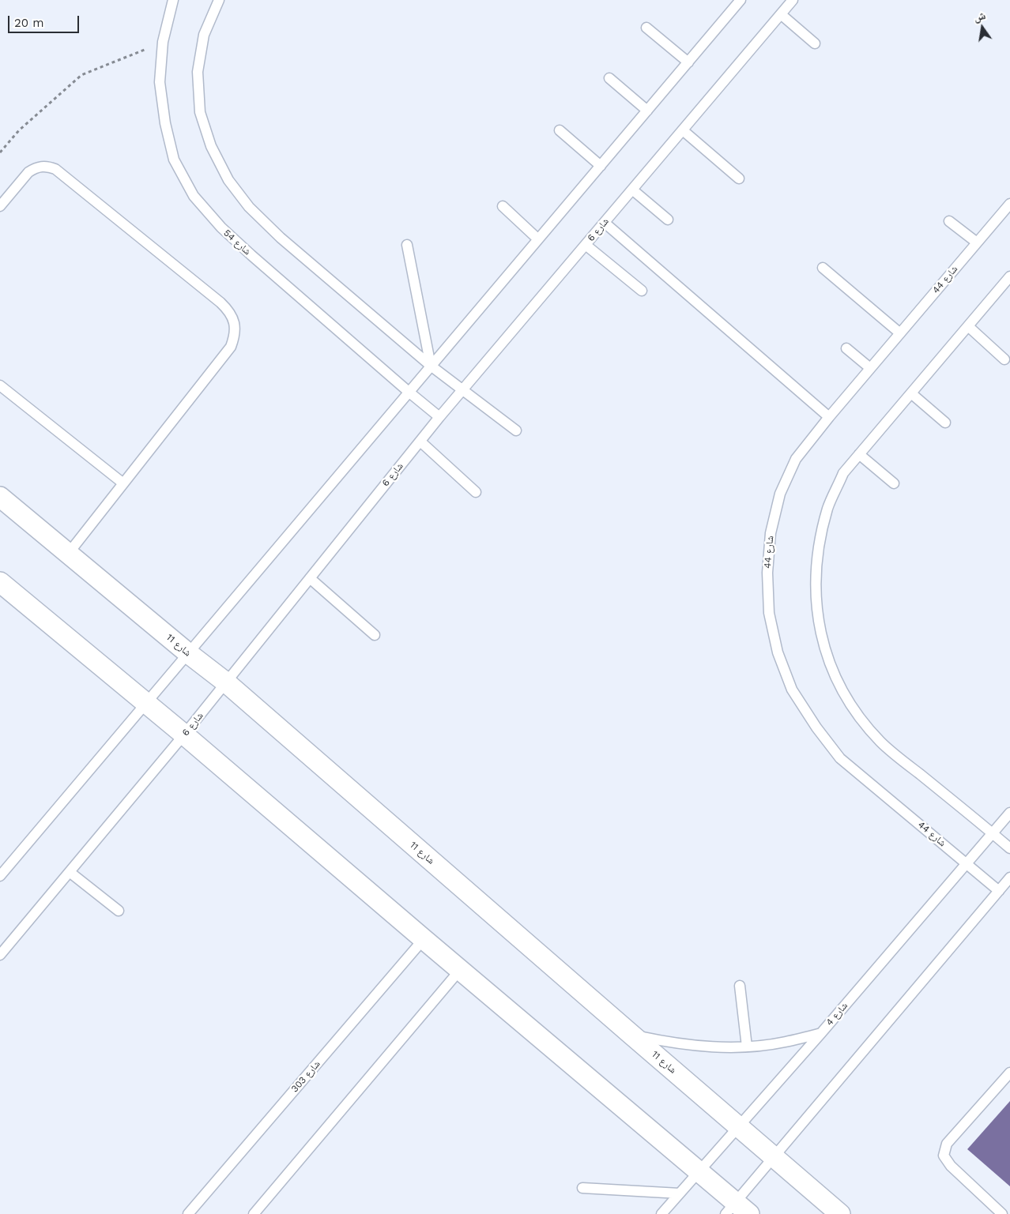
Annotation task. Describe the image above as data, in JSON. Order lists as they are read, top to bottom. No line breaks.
{"streets":{"street":["شارع 11"],"lane":["شارع 6","شارع 54","شارع 44","شارع 4","شارع 303"]},"crossings":[["شارع 6","شارع 54"],["شارع 6","شارع 11"],["شارع 44","شارع 4"],["شارع 11","شارع 4"]],"scale_bar":"20 m","north":"top"}
